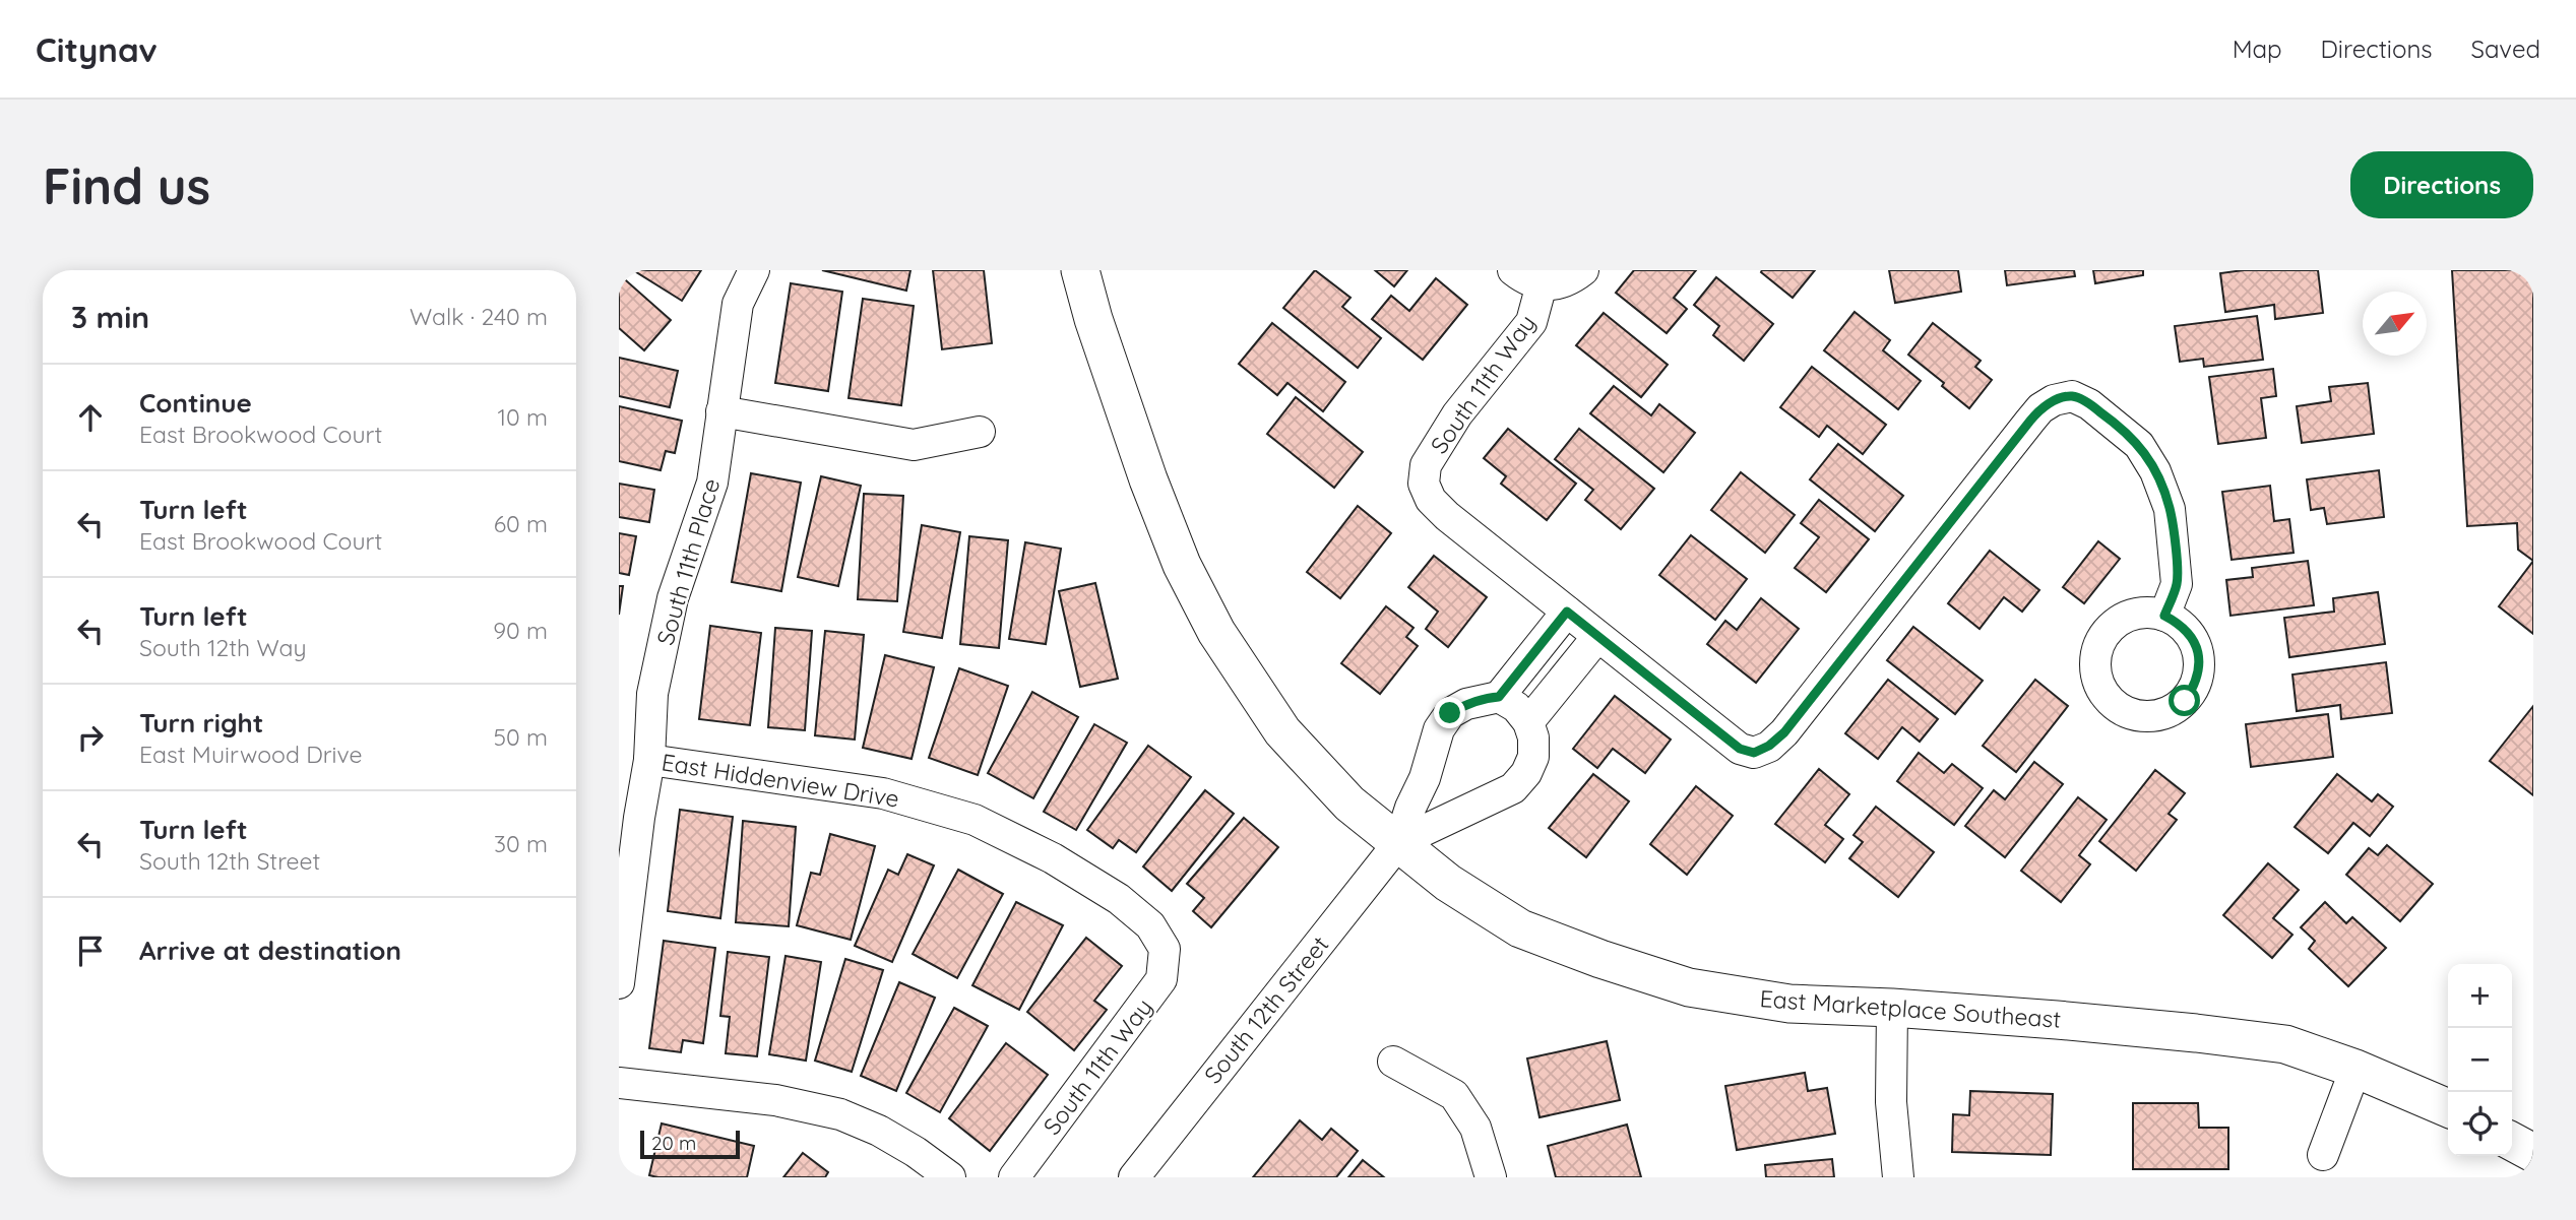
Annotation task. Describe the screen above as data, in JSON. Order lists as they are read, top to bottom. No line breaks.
{"streets":{"street":["South 11th Way","South 11th Place","East Hiddenview Drive","East Marketplace Southeast","South 12th Street"]},"crossings":[["South 11th Way","East Hiddenview Drive"],["South 11th Place","East Hiddenview Drive"],["East Marketplace Southeast","South 12th Street"]],"scale_bar":"20 m","north":"top right","page":{"header":"Citynav","nav":["Map","Directions","Saved"],"buttons":"Directions","title":"Find us","heading":["3 min","Walk · 240 m"],"list":[["Continue","East Brookwood Court","10 m"],["Turn left","East Brookwood Court","60 m"],["Turn left","South 12th Way","90 m"],["Turn right","East Muirwood Drive","50 m"],["Turn left","South 12th Street","30 m"],"Arrive at destination"],"map_buttons":["+","−"],"scale":"20 m"}}
